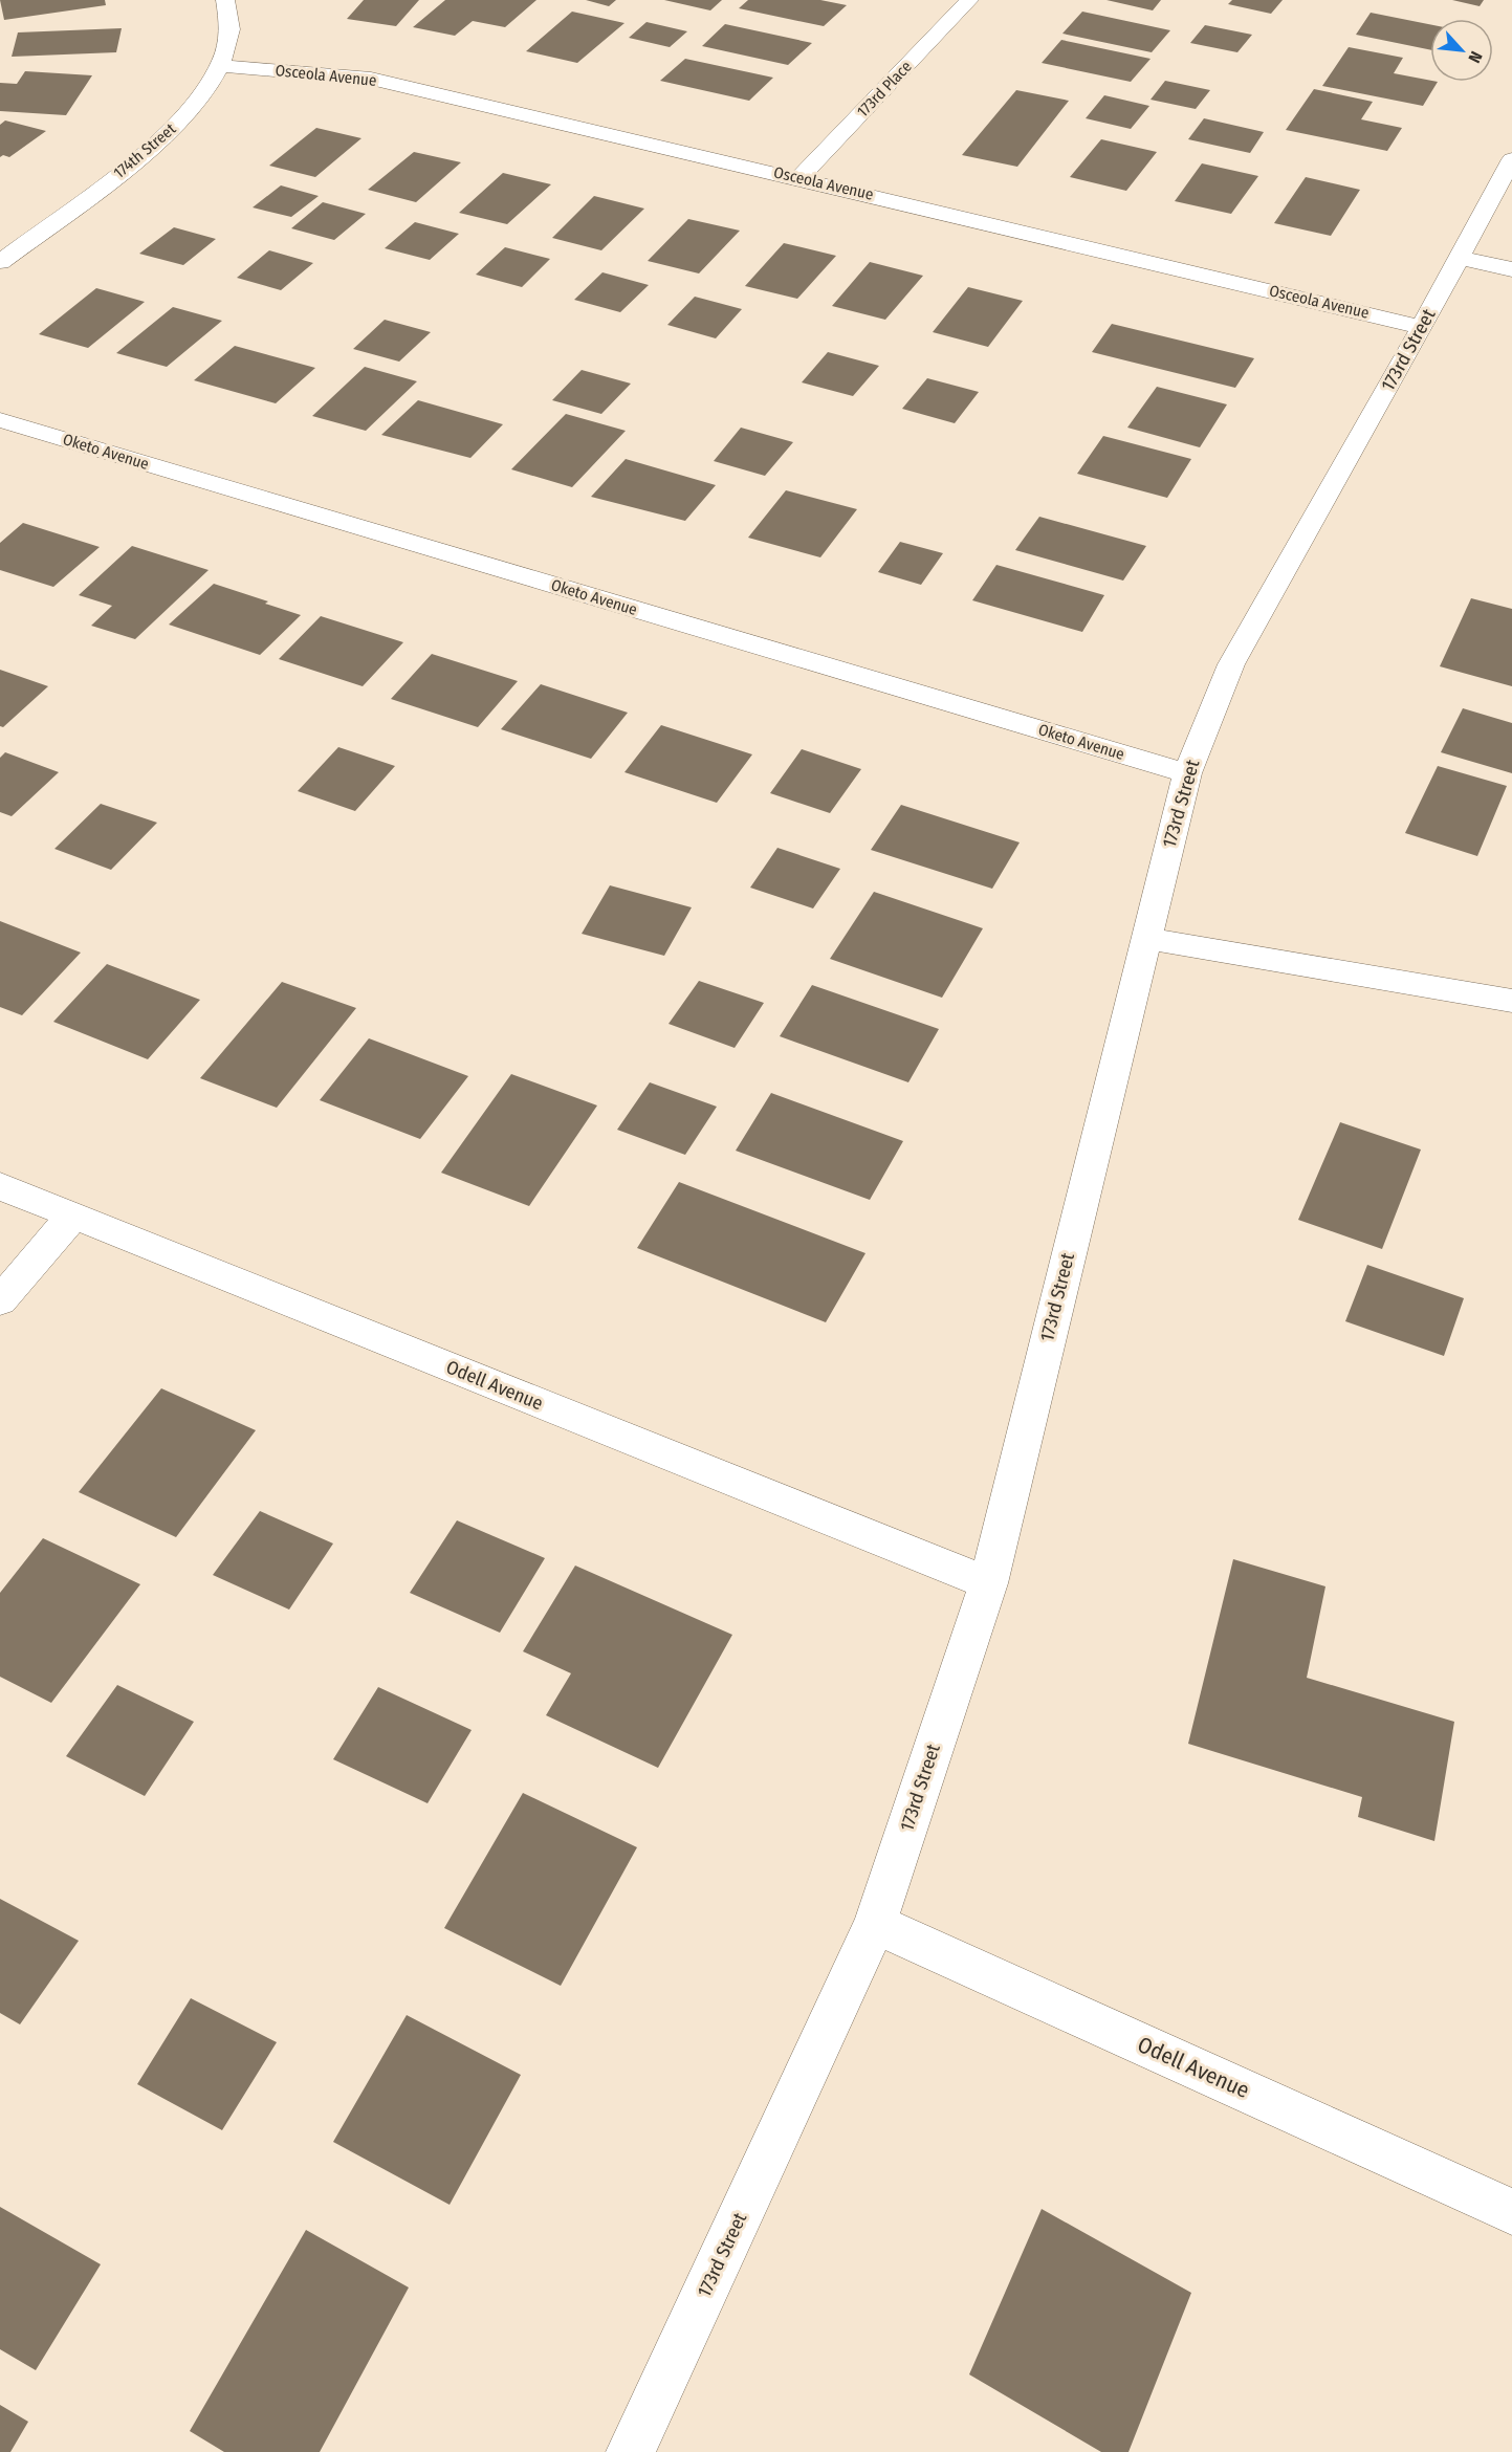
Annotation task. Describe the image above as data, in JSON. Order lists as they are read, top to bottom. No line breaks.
{"streets":{"street":["Osceola Avenue","173rd Place","174th Street","173rd Street","Oketo Avenue","Odell Avenue"]},"crossings":[["Osceola Avenue","173rd Place"],["Osceola Avenue","174th Street"],["Osceola Avenue","173rd Street"],["173rd Street","Oketo Avenue"],["173rd Street","Odell Avenue"]],"north":"bottom right"}
